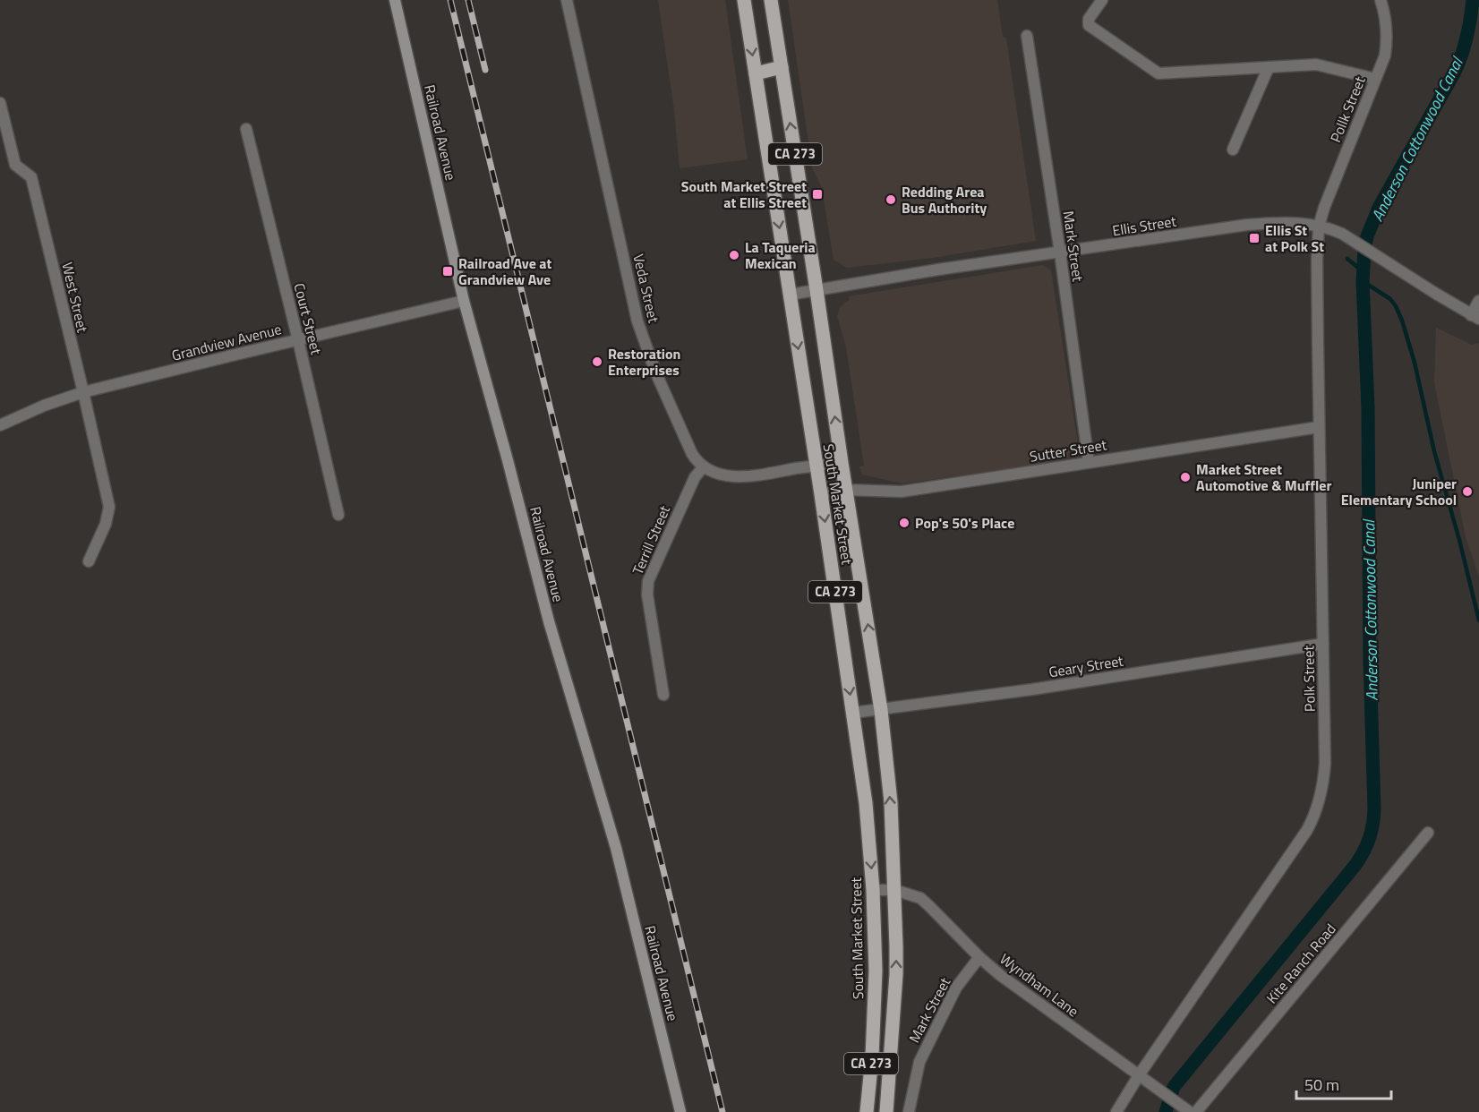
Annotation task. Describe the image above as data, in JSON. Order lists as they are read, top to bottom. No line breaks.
{"streets":{"main road":["Railroad Avenue","CA 273","South Market Street"],"street":["Pollk Street","Ellis Street","Mark Street","Veda Street","West Street","Court Street","Grandview Avenue","Sutter Street","Terrill Street","Geary Street","Polk Street","Kite Ranch Road","Wyndham Lane"]},"crossings":[["Pollk Street","Ellis Street"],["Pollk Street","Polk Street"],["Railroad Avenue","Grandview Avenue"],["Ellis Street","Mark Street"],["Ellis Street","South Market Street"],["Ellis Street","Polk Street"],["Mark Street","Sutter Street"],["Mark Street","Wyndham Lane"],["Veda Street","Terrill Street"],["West Street","Grandview Avenue"],["Court Street","Grandview Avenue"],["Sutter Street","South Market Street"],["Sutter Street","Polk Street"],["South Market Street","Geary Street"],["South Market Street","Wyndham Lane"],["Geary Street","Polk Street"],["Polk Street","Wyndham Lane"]],"water":["Anderson Cottonwood Canal"],"places":{"transit":["South Market Street at Ellis Street","Ellis St at Polk St","Railroad Ave at Grandview Ave"],"other":["Redding Area Bus Authority","La Taqueria Mexican","Restoration Enterprises","Market Street Automotive & Muffler","Juniper Elementary School","Pop's 50's Place"]},"scale_bar":"50 m"}
